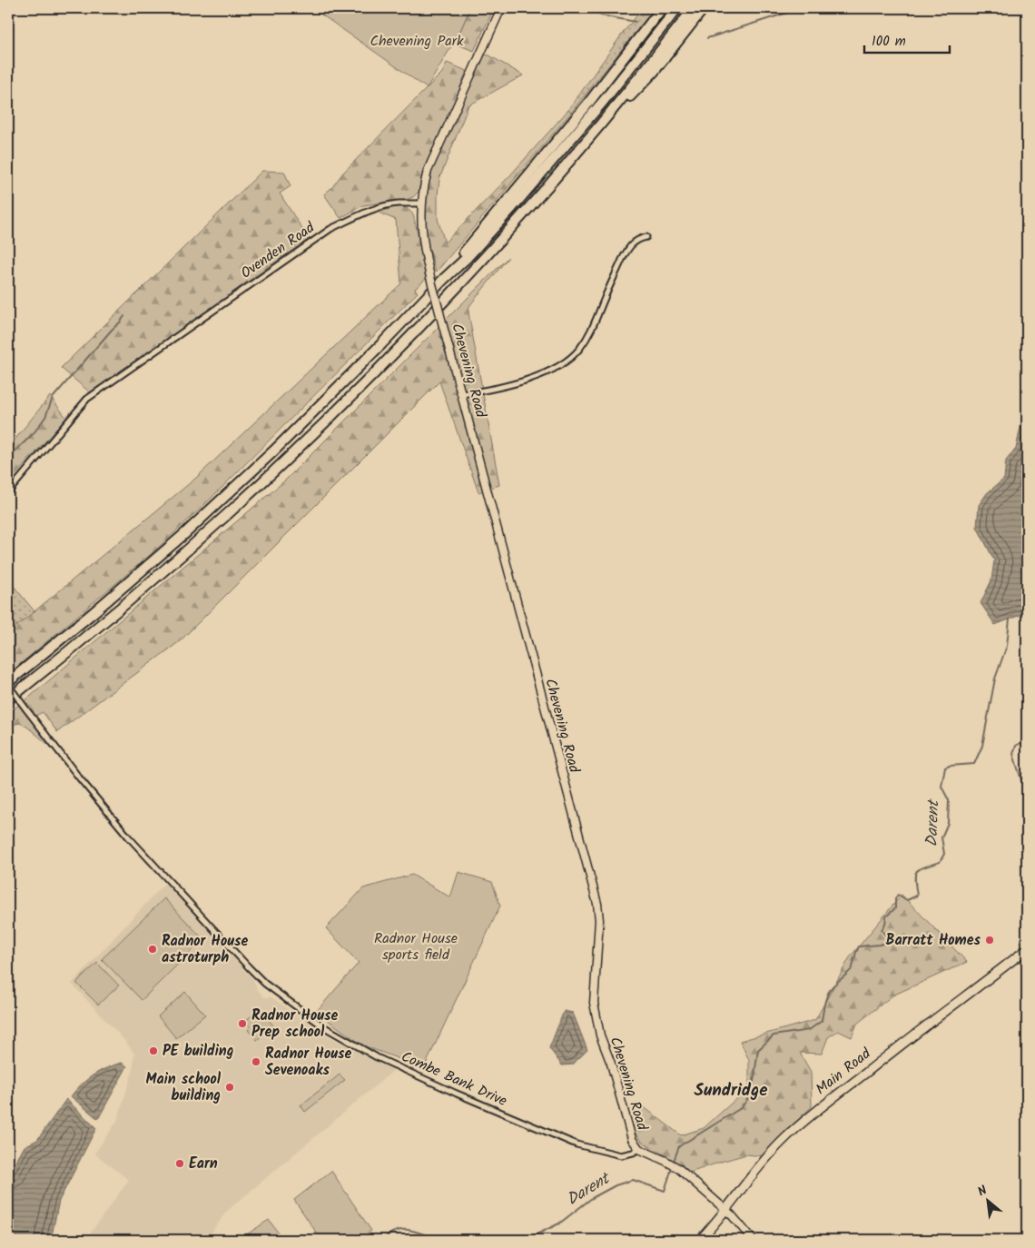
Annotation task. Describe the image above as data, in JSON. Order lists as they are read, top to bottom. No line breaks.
{"streets":{"main road":["Chevening Road","Main Road"],"street":["Ovenden Road","Combe Bank Drive"]},"crossings":[["Ovenden Road","Chevening Road"],["Chevening Road","Main Road"],["Chevening Road","Combe Bank Drive"]],"districts":["Sundridge"],"water":["Darent"],"parks":["Chevening Park","Radnor House sports field"],"places":["Barratt Homes","Radnor House astroturph","Radnor House Prep school","PE building","Radnor House Sevenoaks","Main school building","Earn"],"scale_bar":"100 m","north":"top left"}
